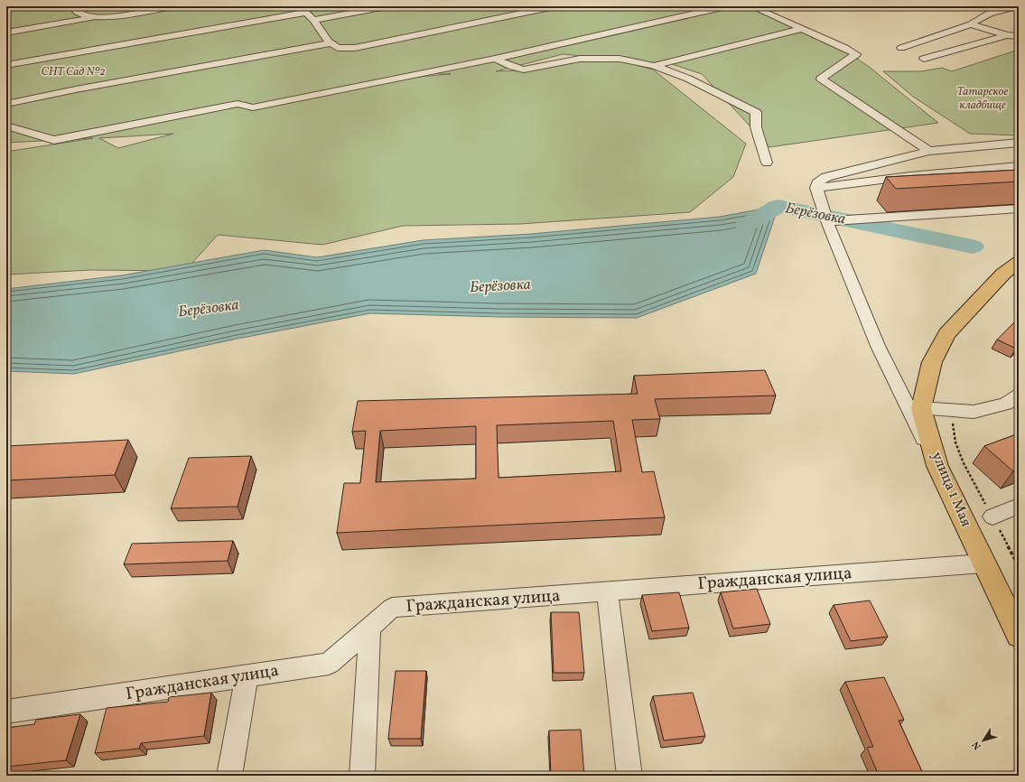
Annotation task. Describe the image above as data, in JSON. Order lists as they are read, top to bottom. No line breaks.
{"streets":{"main road":["улица 1 Мая"],"street":["Гражданская улица"]},"crossings":[["улица 1 Мая","Гражданская улица"]],"water":["Берёзовка"],"parks":["СНТ Сад №2","Татарское кладбище"],"north":"bottom left"}
